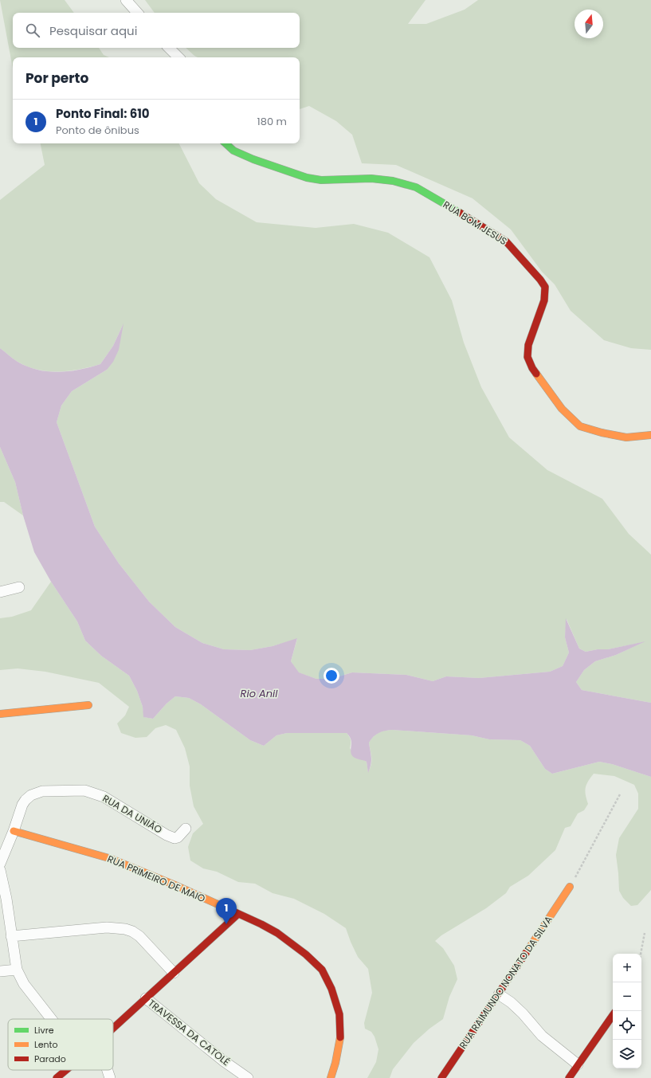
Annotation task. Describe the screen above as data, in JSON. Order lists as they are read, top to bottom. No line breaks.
{"streets":{"street":["RUA BOM JESUS","RUA DA UNIÃO","RUA PRIMEIRO DE MAIO","RUA RAIMUNDO NONATO DA SILVA","TRAVESSA DA CATOLÉ"]},"crossings":[["RUA DA UNIÃO","RUA PRIMEIRO DE MAIO"]],"water":["Rio Anil"],"legend":["Livre","Lento","Parado"],"north":"top","page":{"search":"Pesquisar aqui","heading":"Por perto","list":[{"mark":"1","name":"Ponto Final: 610","note":"Ponto de ônibus","value":"180 m"}],"pins":"1","map_buttons":["+","−"]}}
